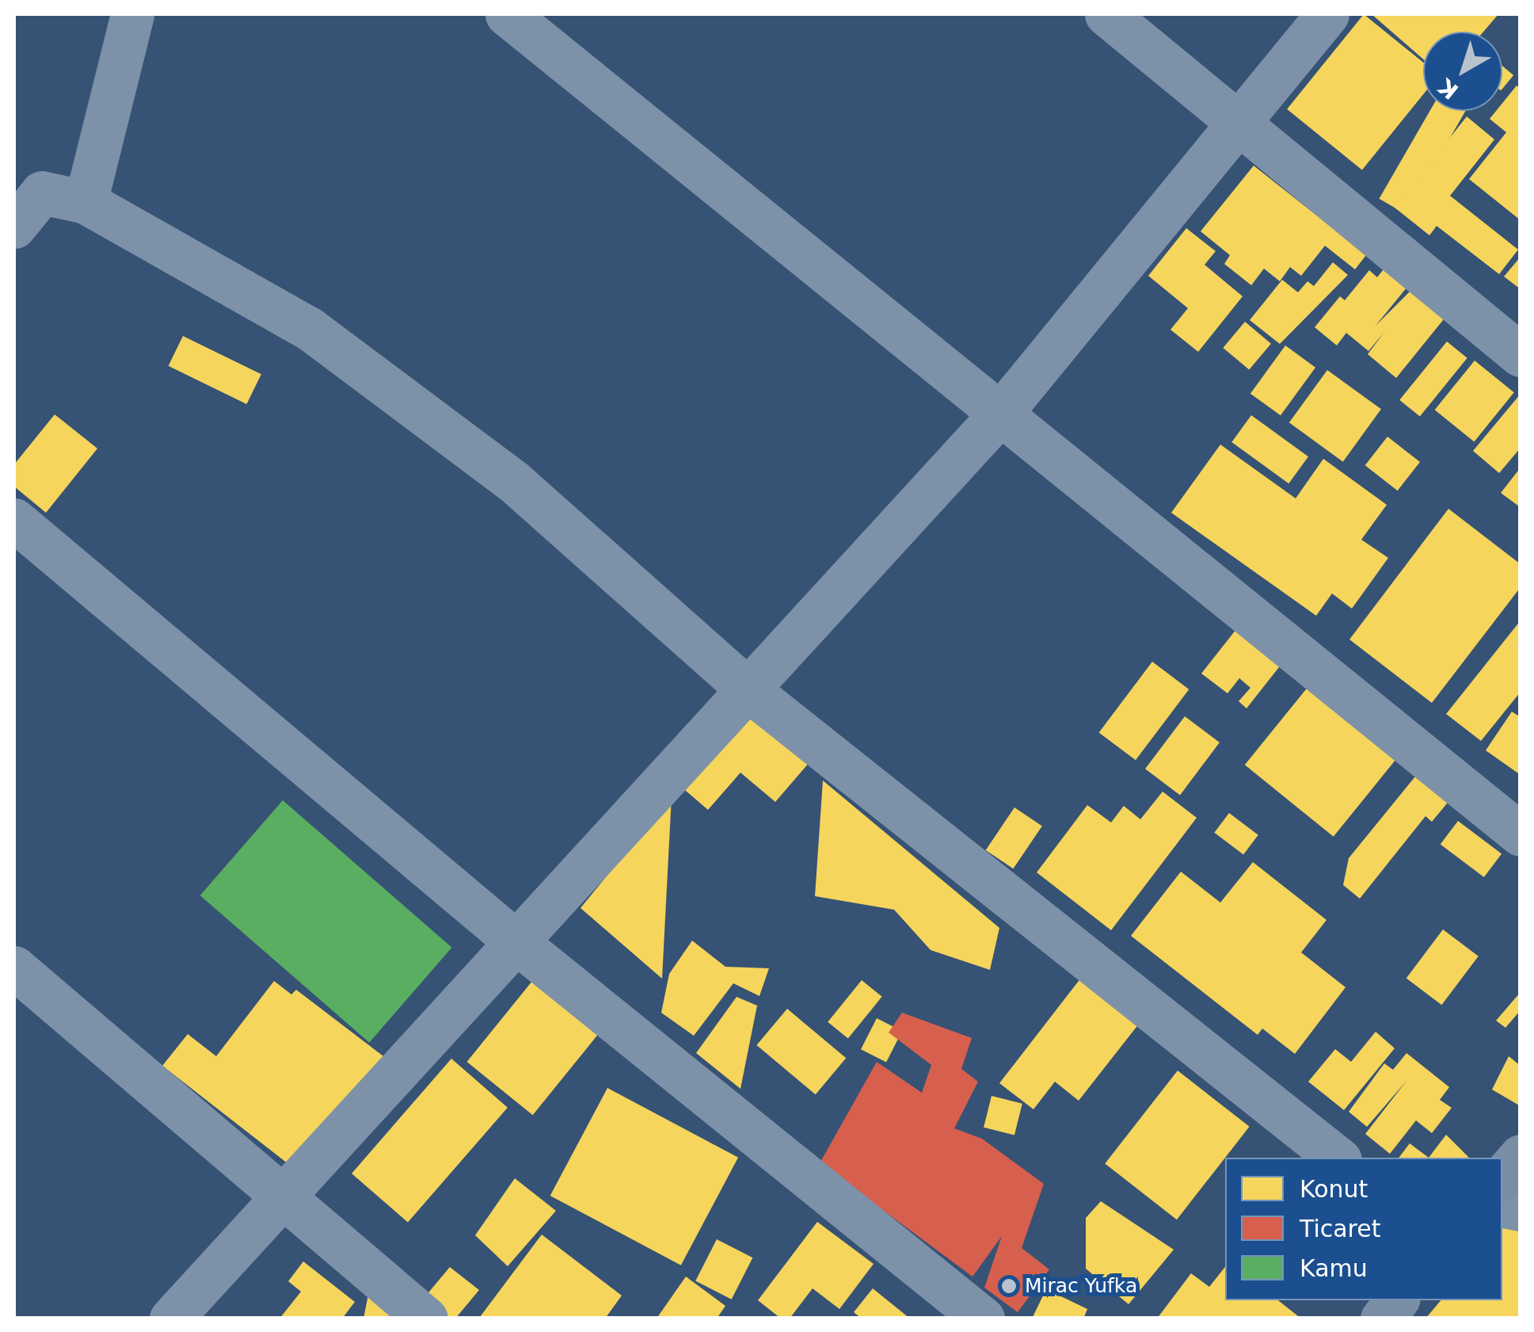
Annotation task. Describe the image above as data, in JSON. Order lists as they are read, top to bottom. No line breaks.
{"places":["Mirac Yufka"],"legend":["Konut","Ticaret","Kamu"],"north":"bottom left"}
